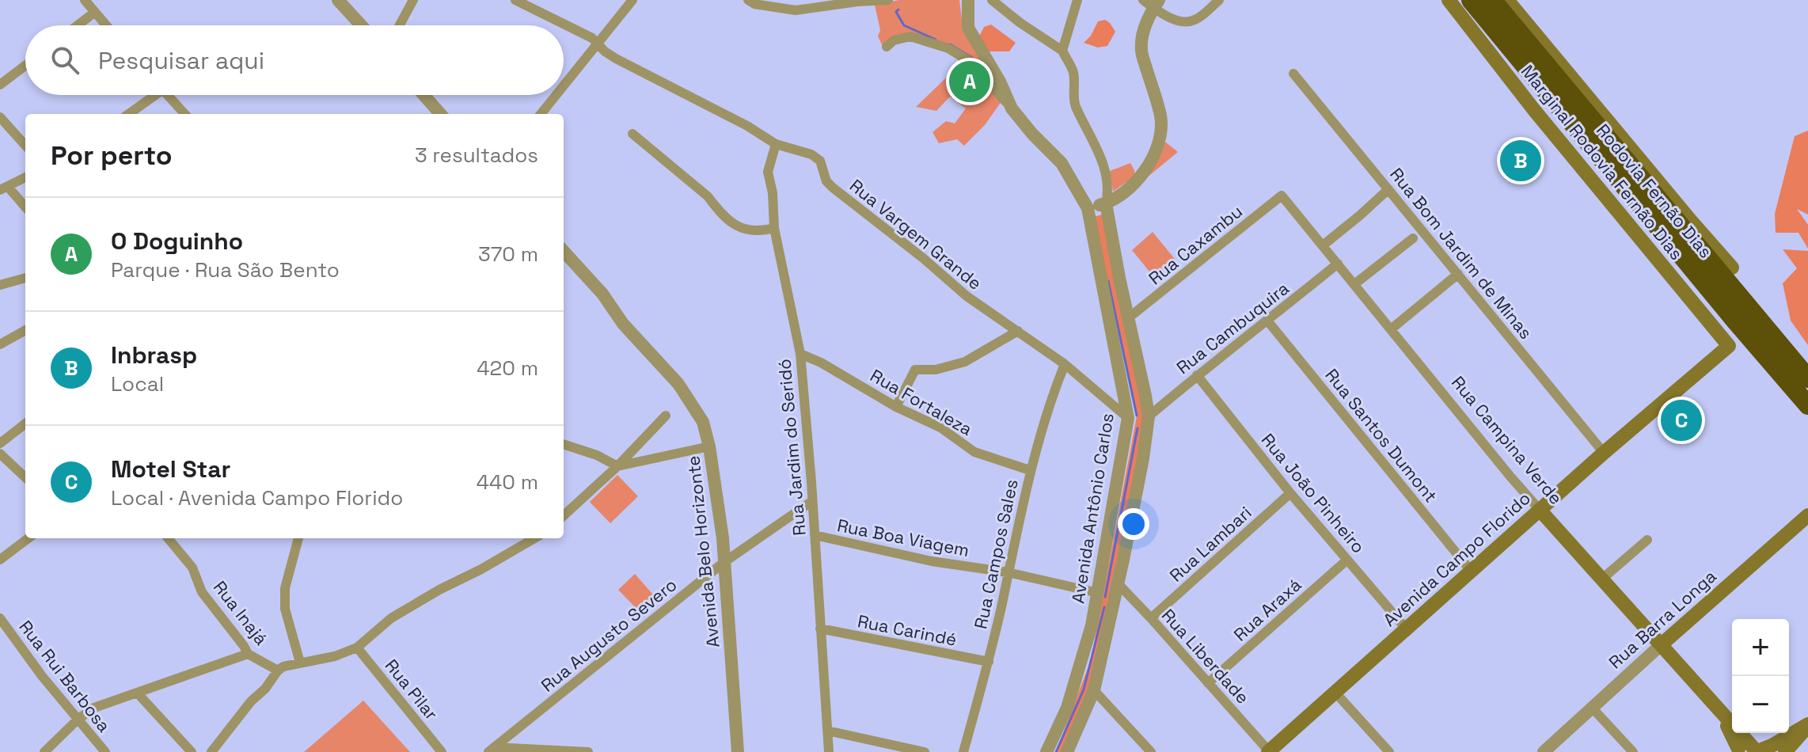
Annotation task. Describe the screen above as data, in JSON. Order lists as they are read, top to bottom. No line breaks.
{"streets":{"highway":["Rodovia Fernão Dias"],"main road":["Marginal Rodovia Fernão Dias","Rua Campina Verde","Avenida Campo Florido","Rua Barra Longa"],"street":["Rua Vargem Grande","Rua Caxambu","Rua Bom Jardim de Minas","Rua Cambuquira","Rua Fortaleza","Rua Santos Dumont","Rua Jardim do Seridó","Rua João Pinheiro","Avenida Antônio Carlos","Rua Boa Viagem","Rua Lambari","Avenida Belo Horizonte","Rua Campos Sales","Rua Araxá","Rua Inajá","Rua Carindé","Rua Augusto Severo","Rua Liberdade","Rua Rui Barbosa","Rua Pilar"]},"crossings":[["Marginal Rodovia Fernão Dias","Avenida Campo Florido"],["Rua Vargem Grande","Rua Jardim do Seridó"],["Rua Vargem Grande","Avenida Antônio Carlos"],["Rua Vargem Grande","Rua Campos Sales"],["Rua Caxambu","Rua Campina Verde"],["Rua Caxambu","Avenida Antônio Carlos"],["Rua Bom Jardim de Minas","Avenida Campo Florido"],["Rua Cambuquira","Rua Santos Dumont"],["Rua Cambuquira","Rua Campina Verde"],["Rua Cambuquira","Rua João Pinheiro"],["Rua Cambuquira","Avenida Antônio Carlos"],["Rua Fortaleza","Rua Jardim do Seridó"],["Rua Fortaleza","Rua Campos Sales"],["Rua Santos Dumont","Avenida Campo Florido"],["Rua Campina Verde","Avenida Campo Florido"],["Rua Campina Verde","Rua Barra Longa"],["Rua Jardim do Seridó","Rua Boa Viagem"],["Rua Jardim do Seridó","Rua Carindé"],["Rua Jardim do Seridó","Rua Augusto Severo"],["Rua João Pinheiro","Rua Lambari"],["Rua João Pinheiro","Avenida Campo Florido"],["Rua João Pinheiro","Rua Araxá"],["Avenida Antônio Carlos","Rua Boa Viagem"],["Avenida Antônio Carlos","Rua Liberdade"],["Rua Boa Viagem","Rua Campos Sales"],["Rua Lambari","Rua Liberdade"],["Avenida Belo Horizonte","Rua Augusto Severo"],["Rua Campos Sales","Rua Carindé"],["Avenida Campo Florido","Rua Liberdade"],["Rua Araxá","Rua Liberdade"]],"page":{"search":"Pesquisar aqui","pins":["A","B","C"],"heading":["Por perto","3 resultados"],"list":[{"mark":"A","name":"O Doguinho","note":"Parque · Rua São Bento","value":"370 m"},{"mark":"B","name":"Inbrasp","note":"Local","value":"420 m"},{"mark":"C","name":"Motel Star","note":"Local · Avenida Campo Florido","value":"440 m"}],"map_buttons":["+","−"]}}
